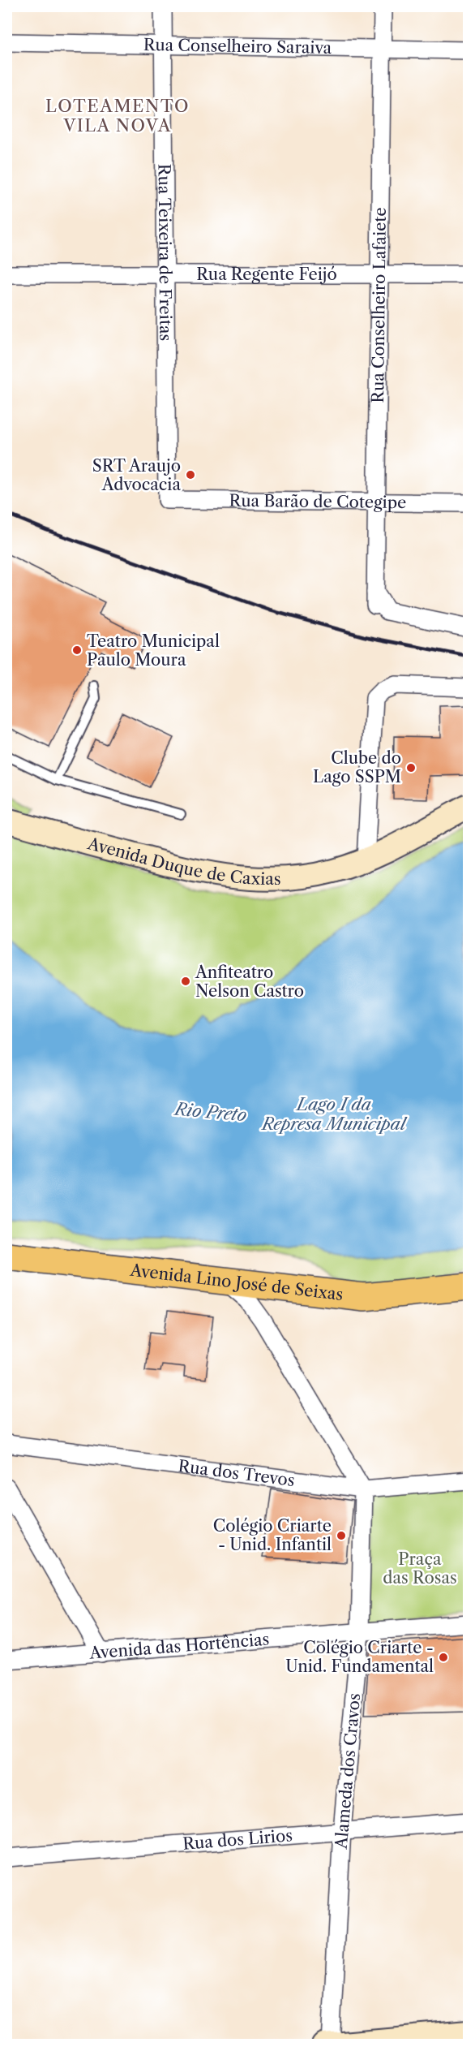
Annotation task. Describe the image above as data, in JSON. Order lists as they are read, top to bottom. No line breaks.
{"streets":{"main road":["Avenida Duque de Caxias","Avenida Lino José de Seixas"],"street":["Rua Conselheiro Saraiva","Rua Teixeira de Freitas","Rua Regente Feijó","Rua Conselheiro Lafaiete","Rua Barão de Cotegipe","Rua dos Trevos","Avenida das Hortências","Alameda dos Cravos","Rua dos Lirios"]},"crossings":[["Rua Conselheiro Saraiva","Rua Teixeira de Freitas"],["Rua Conselheiro Saraiva","Rua Conselheiro Lafaiete"],["Rua Teixeira de Freitas","Rua Regente Feijó"],["Rua Teixeira de Freitas","Rua Barão de Cotegipe"],["Rua Regente Feijó","Rua Conselheiro Lafaiete"],["Rua Conselheiro Lafaiete","Rua Barão de Cotegipe"],["Rua dos Trevos","Alameda dos Cravos"],["Avenida das Hortências","Alameda dos Cravos"],["Alameda dos Cravos","Rua dos Lirios"]],"districts":["LOTEAMENTO VILA NOVA"],"water":["Lago I da Represa Municipal","Rio Preto"],"parks":["Praça das Rosas"],"places":["SRT Araujo Advocacia","Teatro Municipal Paulo Moura","Clube do Lago SSPM","Anfiteatro Nelson Castro","Colégio Criarte - Unid. Infantil","Colégio Criarte - Unid. Fundamental"]}
